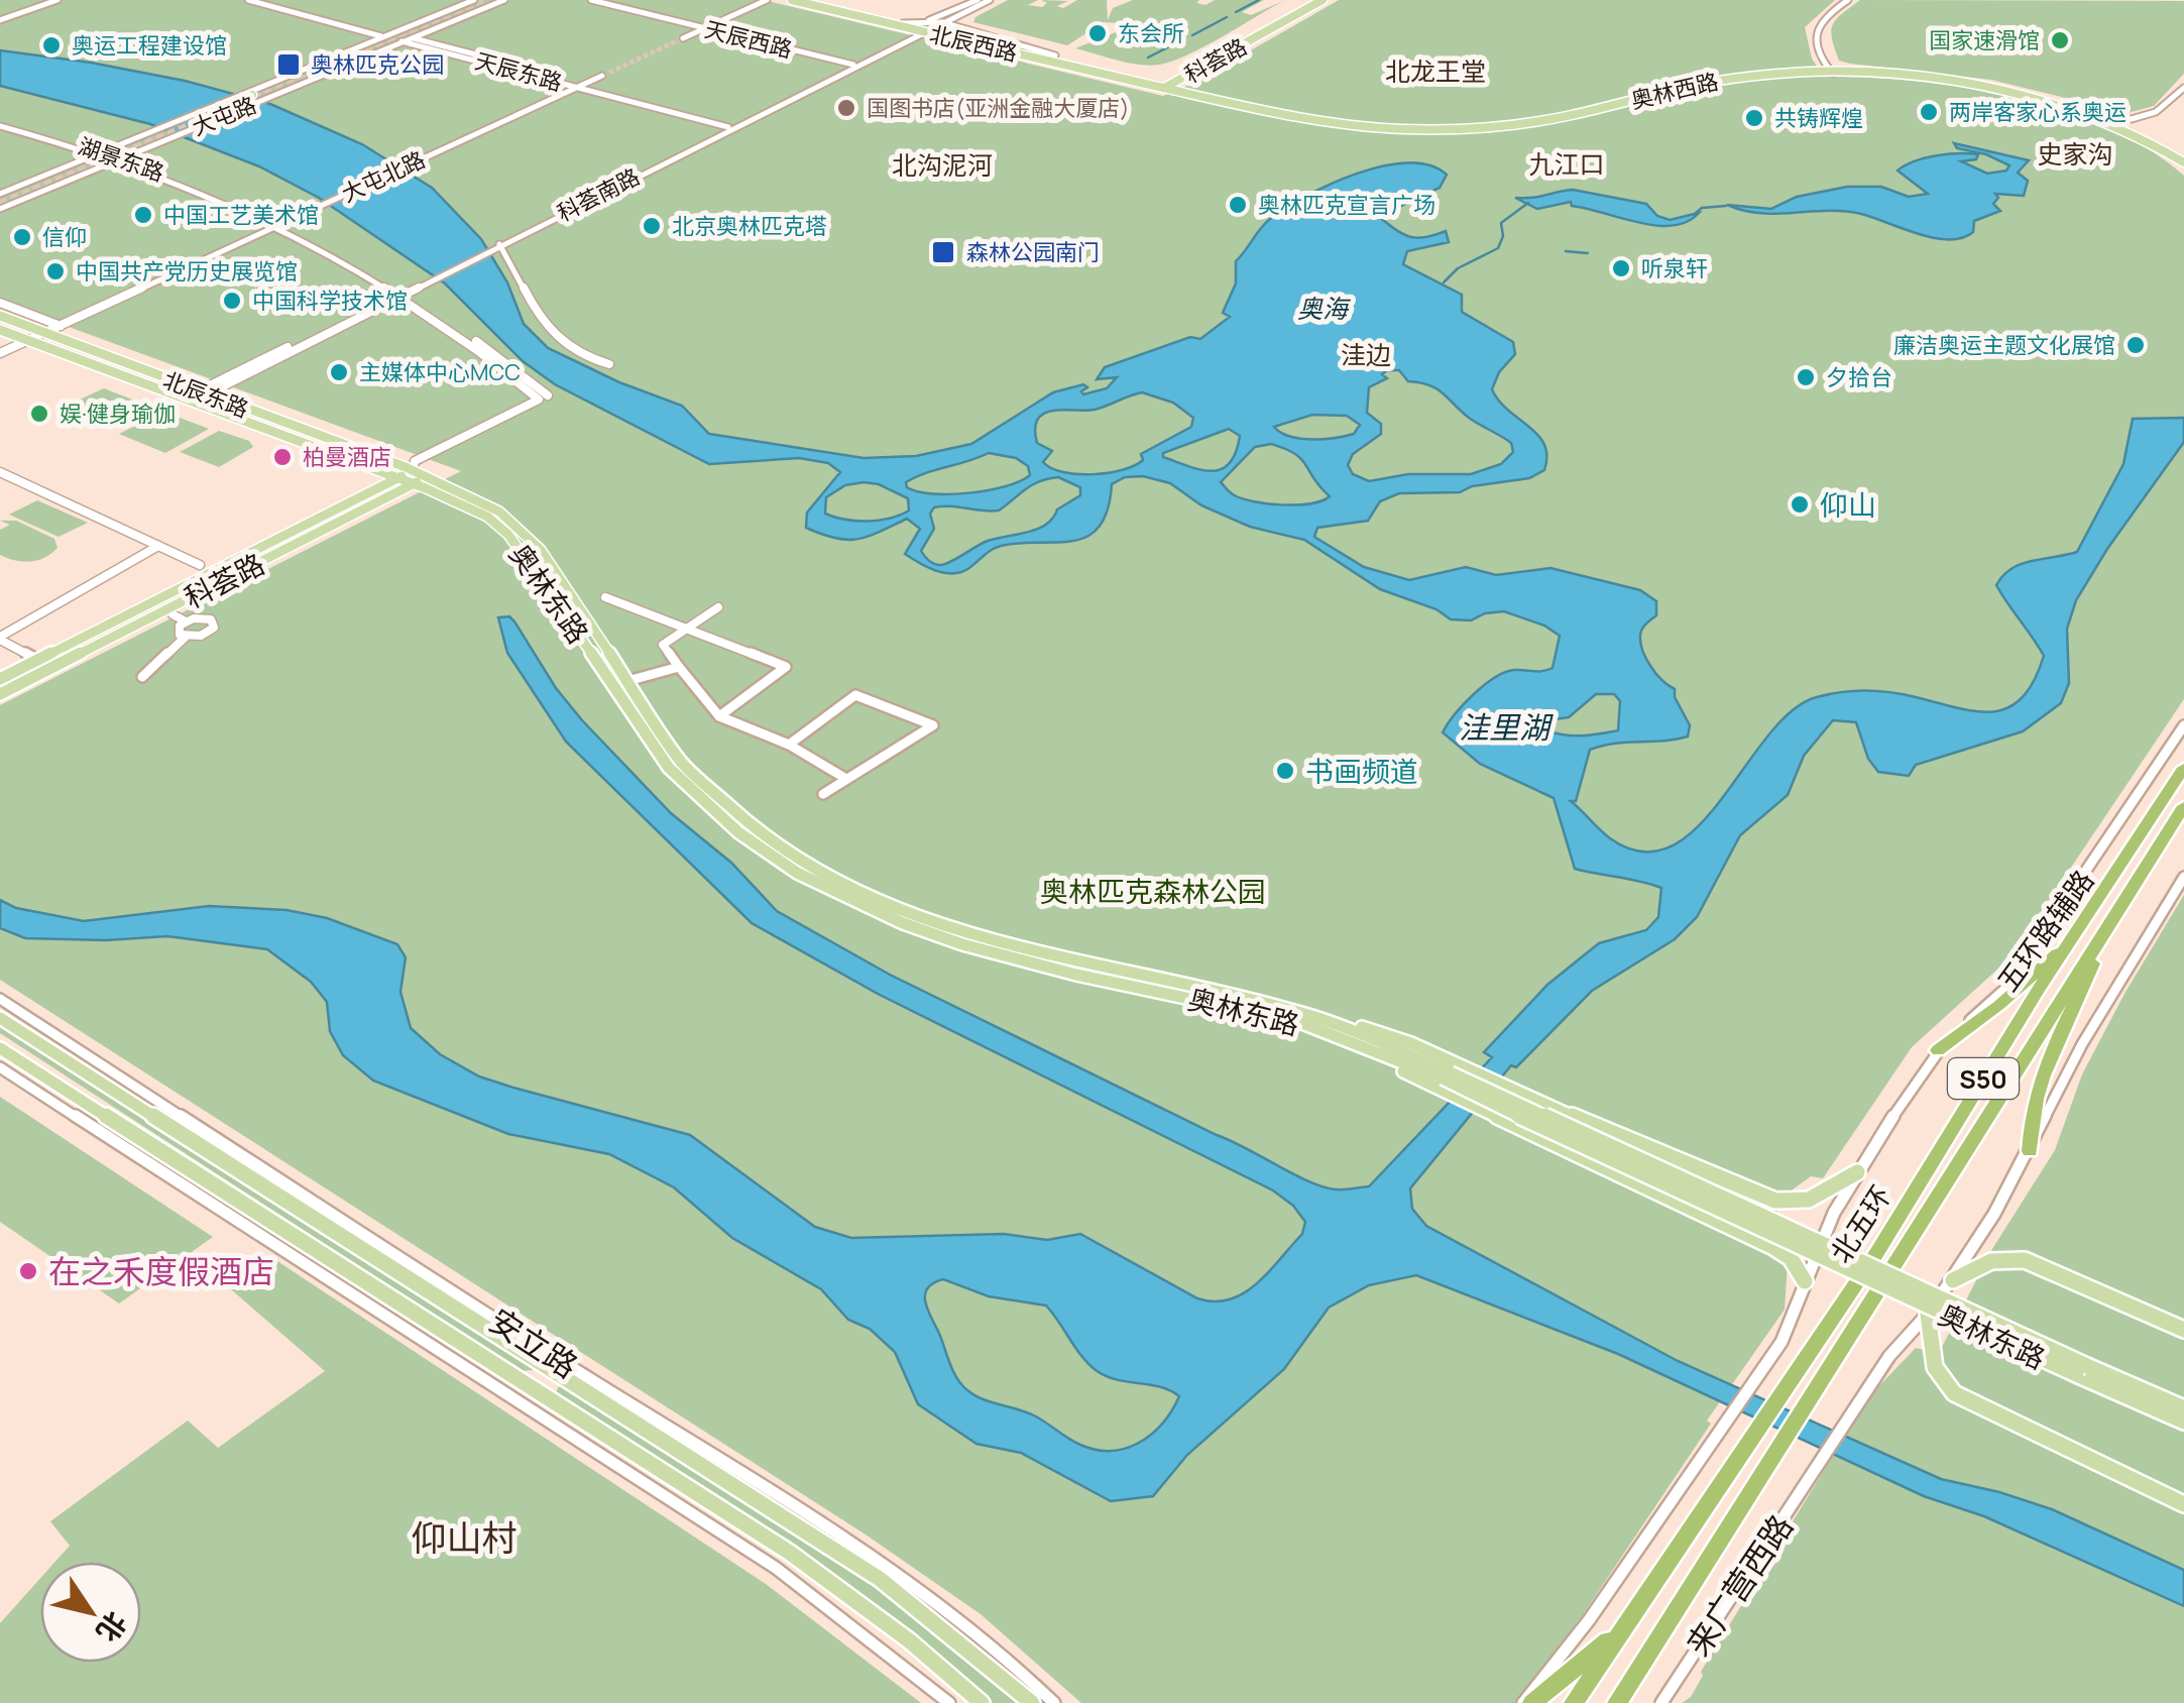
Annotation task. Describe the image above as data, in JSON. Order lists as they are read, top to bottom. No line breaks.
{"streets":{"highway":["S50","北五环"],"main road":["北辰西路","科荟路","奥林西路","大屯路","北辰东路","奥林东路","安立路"],"street":["天辰西路","天辰东路","湖景东路","大屯北路","科荟南路","五环路辅路","来广营西路"]},"crossings":[["天辰西路","科荟南路"],["北辰西路","科荟路"],["北辰西路","奥林西路"],["北辰西路","科荟南路"],["科荟路","奥林西路"],["科荟路","湖景东路"],["科荟路","北辰东路"],["科荟路","奥林东路"],["天辰东路","大屯路"],["天辰东路","大屯北路"],["天辰东路","科荟南路"],["大屯路","湖景东路"],["湖景东路","大屯北路"],["湖景东路","科荟南路"],["大屯北路","北辰东路"],["科荟南路","北辰东路"],["北辰东路","奥林东路"],["奥林东路","来广营西路"]],"districts":["北龙王堂","史家沟","九江口","北沟泥河","洼边","仰山村"],"water":["奥海","洼里湖"],"parks":["奥林匹克森林公园"],"places":{"other":["东会所","国家速滑馆","奥运工程建设馆","国图书店(亚洲金融大厦店)","两岸客家心系奥运","共铸辉煌","奥林匹克宣言广场","中国工艺美术馆","北京奥林匹克塔","信仰","听泉轩","中国共产党历史展览馆","中国科学技术馆","廉洁奥运主题文化展馆","主媒体中心MCC","夕拾台","娱·健身瑜伽","柏曼酒店","仰山","书画频道","在之禾度假酒店"],"transit":["奥林匹克公园","森林公园南门"]},"north":"bottom right"}
